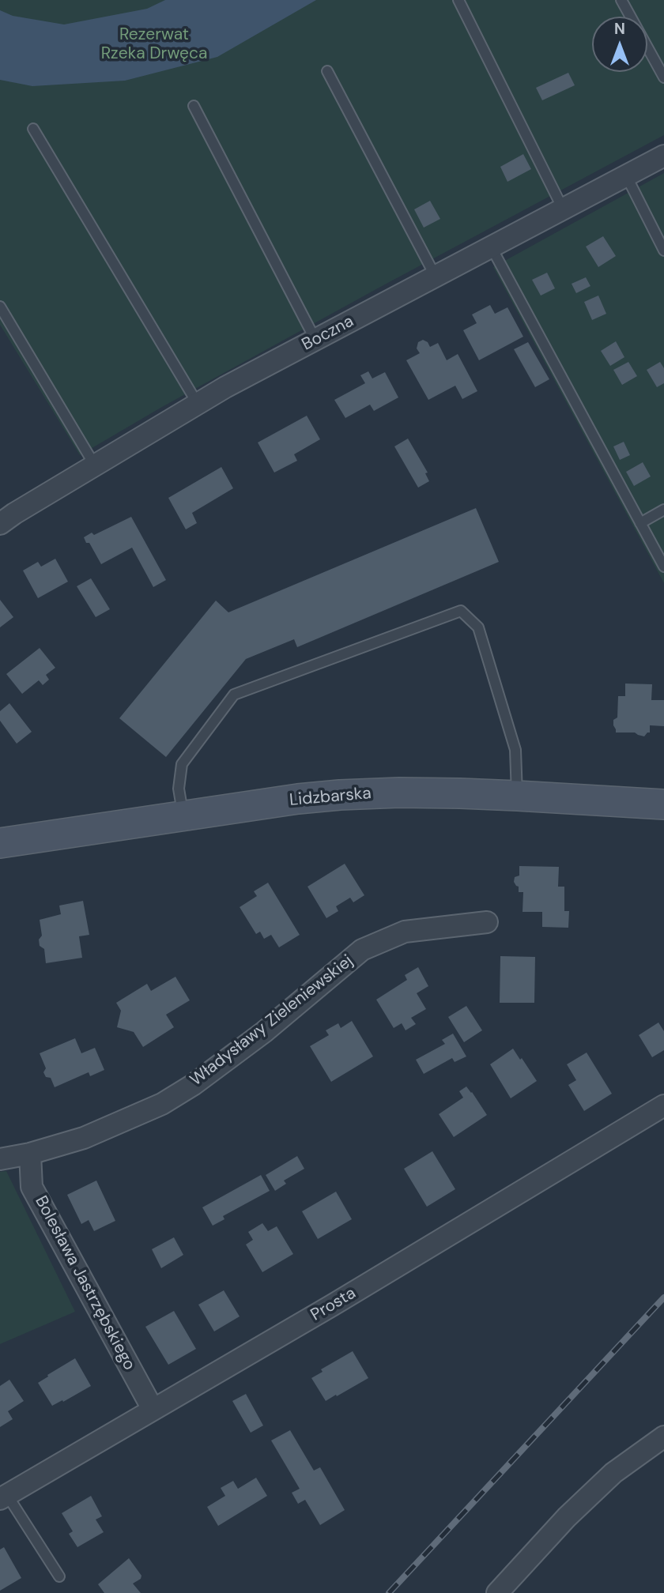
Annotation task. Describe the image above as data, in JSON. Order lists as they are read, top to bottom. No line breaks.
{"streets":{"main road":["Lidzbarska"],"street":["Boczna","Władysławy Zieleniewskiej","Bolesława Jastrzębskiego","Prosta"]},"crossings":[["Władysławy Zieleniewskiej","Bolesława Jastrzębskiego"],["Bolesława Jastrzębskiego","Prosta"]],"parks":["Rezerwat Rzeka Drwęca"],"north":"top"}
